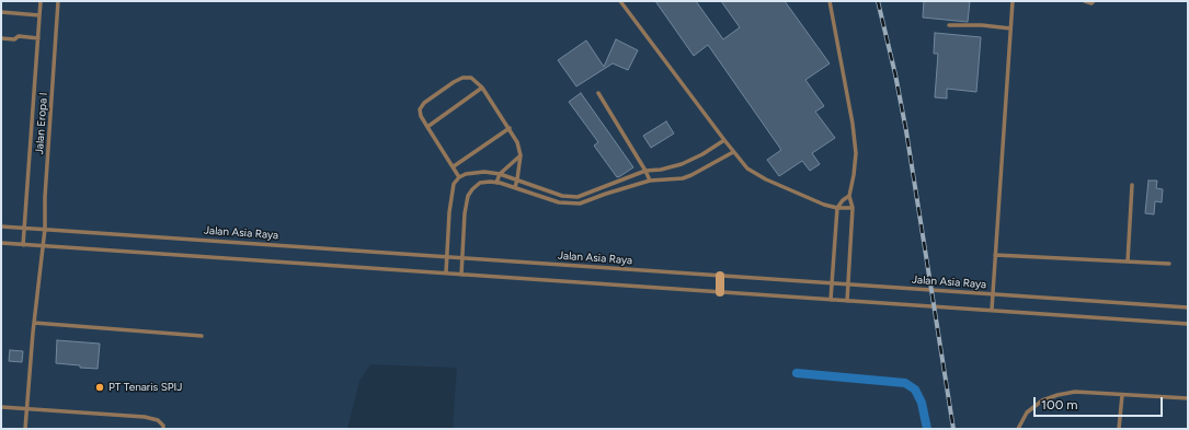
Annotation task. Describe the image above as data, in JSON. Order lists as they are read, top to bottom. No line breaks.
{"streets":{"lane":["Jalan Eropa I","Jalan Asia Raya"]},"crossings":[["Jalan Eropa I","Jalan Asia Raya"]],"places":["PT Tenaris SPIJ"],"scale_bar":"100 m"}
